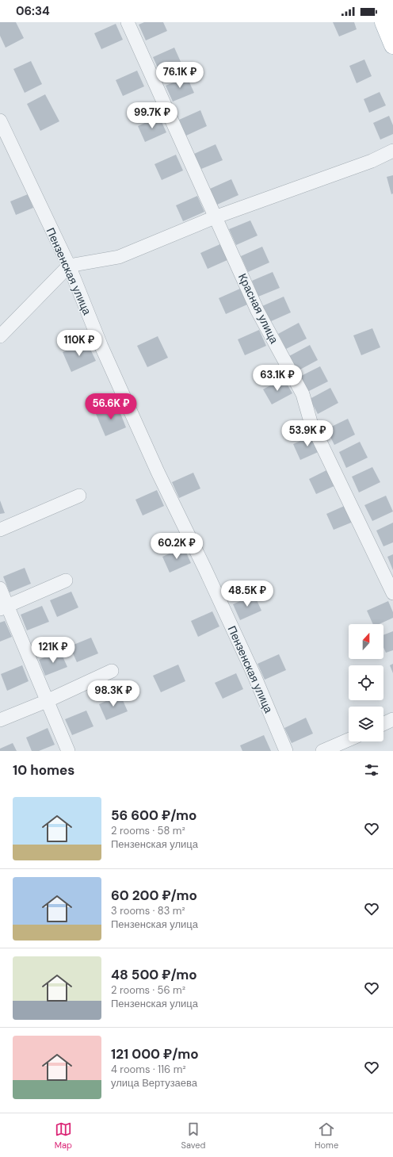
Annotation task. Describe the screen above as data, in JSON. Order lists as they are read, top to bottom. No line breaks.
{"streets":{"street":["Пензенская улица","Красная улица"]},"north":"top","page":{"status":"06:34","price":["76.1K ₽","99.7K ₽","110K ₽","63.1K ₽","56.6K ₽","53.9K ₽","60.2K ₽","48.5K ₽","121K ₽","98.3K ₽"],"heading":"10 homes","list":[{"name":"56 600 ₽/mo","note":"2 rooms · 58 m² · Пензенская улица"},{"name":"60 200 ₽/mo","note":"3 rooms · 83 m² · Пензенская улица"},{"name":"48 500 ₽/mo","note":"2 rooms · 56 m² · Пензенская улица"},{"name":"121 000 ₽/mo","note":"4 rooms · 116 m² · улица Вертузаева"}],"tabs":["Map","Saved","Home"]}}
